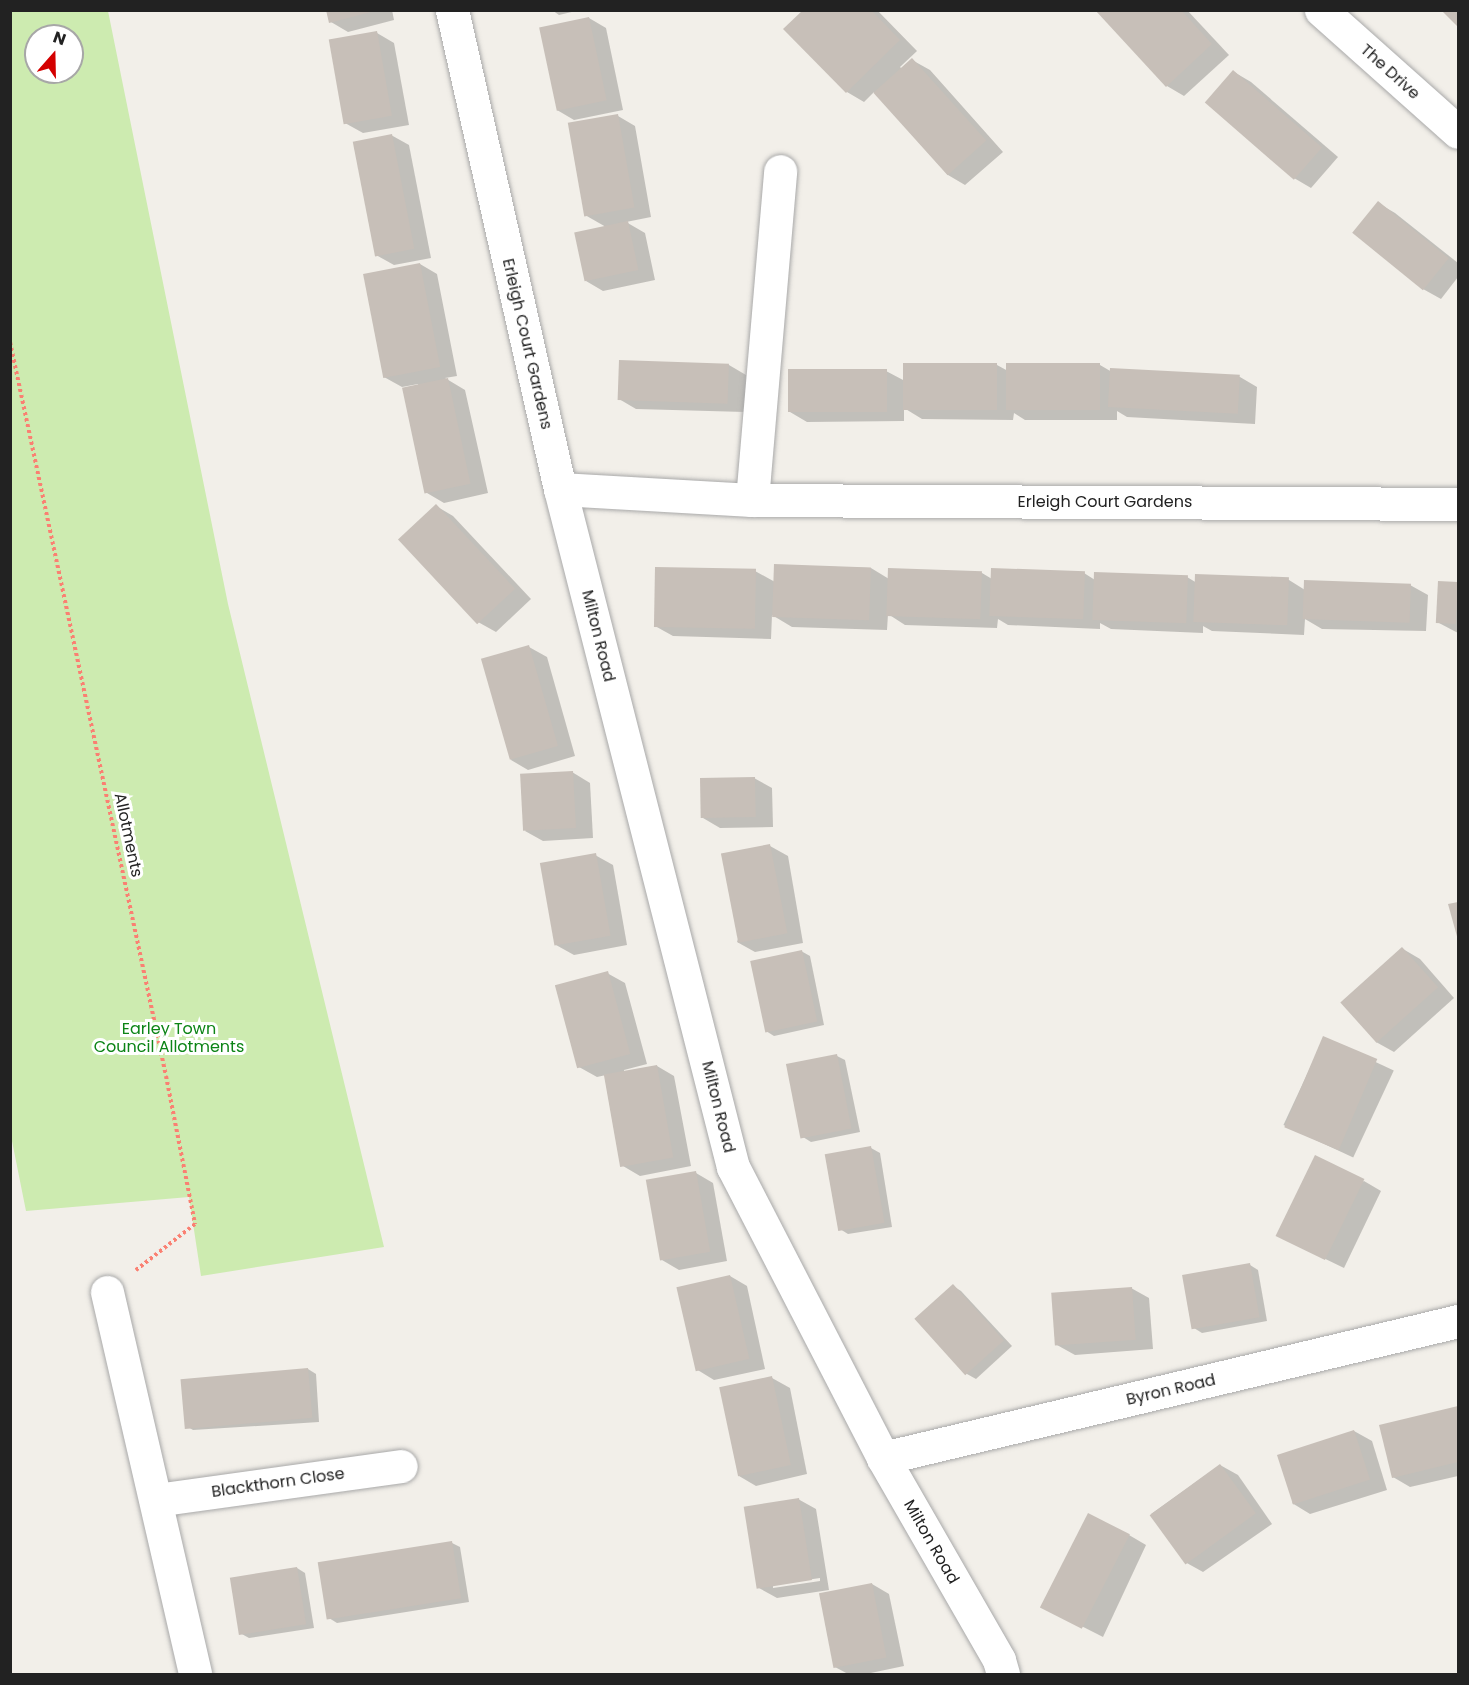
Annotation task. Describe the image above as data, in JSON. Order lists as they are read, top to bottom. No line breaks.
{"streets":{"street":["The Drive","Erleigh Court Gardens","Milton Road","Byron Road","Blackthorn Close"],"path":["Allotments"]},"crossings":[["Erleigh Court Gardens","Milton Road"],["Milton Road","Byron Road"]],"parks":["Earley Town Council Allotments"],"north":"top"}
